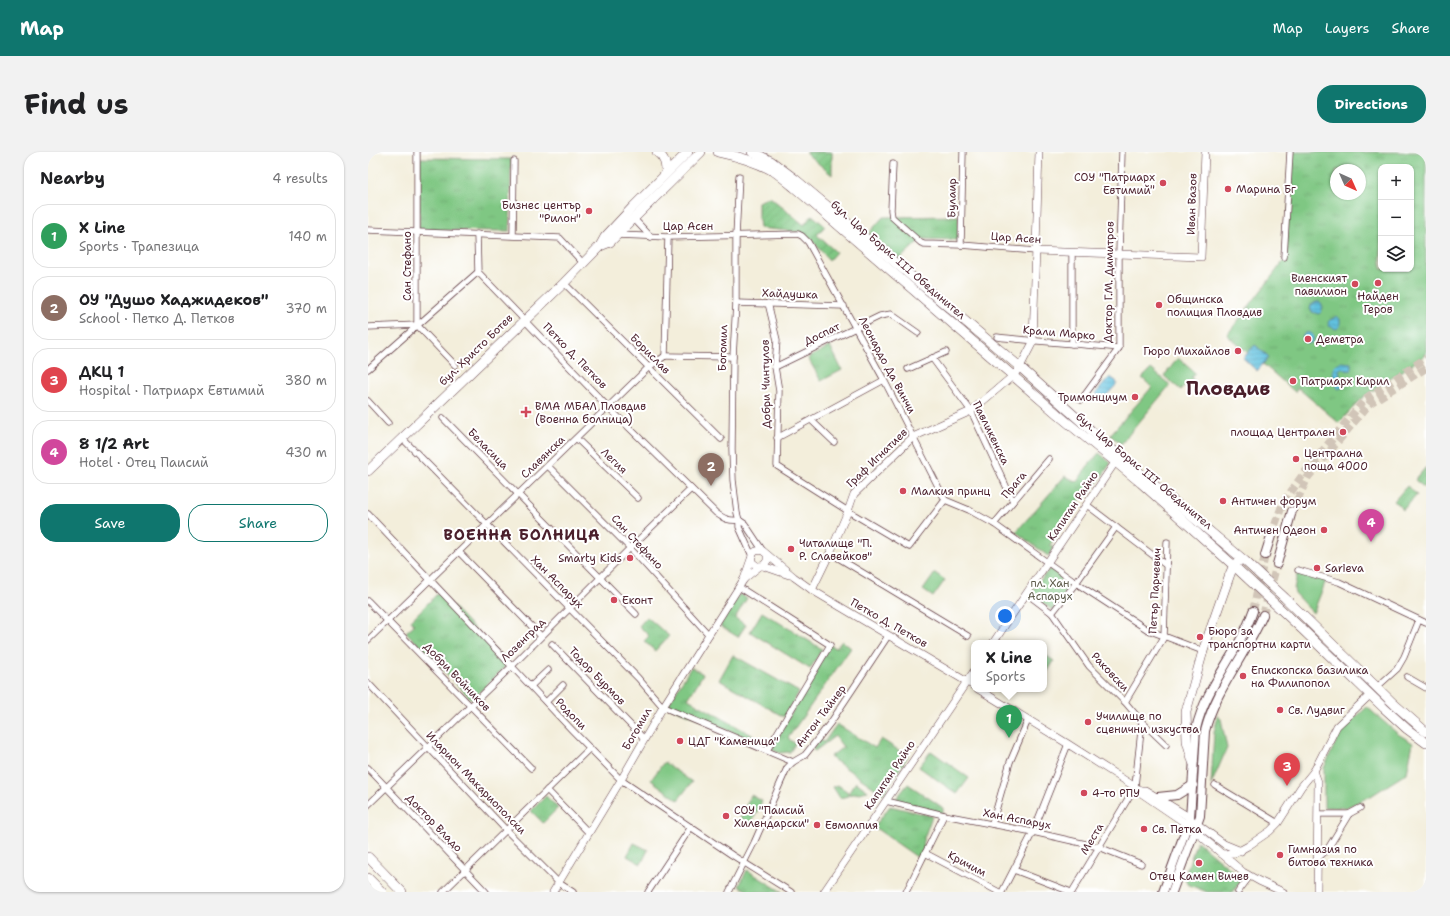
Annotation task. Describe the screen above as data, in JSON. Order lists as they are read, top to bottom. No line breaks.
{"streets":{"main road":["бул. Цар Борис III Обединител","бул. Христо Ботев"],"street":["Булаир","Иван Вазов","Цар Асен","Сан Стефано","Доктор Г.М. Димитров","Хайдушка","Крали Марко","Доспат","Богомил","Борислав","Петко Д. Петков","Леонардо Да Винчи","Добри Чинтулов","Павликенска","Беласица","Славянска","Граф Игнатиев","Легия","Прага","Капитан Райчо","Хан Аспарух","Петър Парчевич","Лозенград","Раковски","Тодор Бурмов","Добри Войников","Родопи","Антон Тайнер","Иларион Макариополски","Доктор Владо","Места","Кричим"]},"crossings":[["Булаир","Цар Асен"],["Иван Вазов","Цар Асен"],["Цар Асен","Доктор Г.М. Димитров"],["Цар Асен","Богомил"],["Цар Асен","бул. Христо Ботев"],["Цар Асен","Леонардо Да Винчи"],["бул. Цар Борис III Обединител","Граф Игнатиев"],["бул. Цар Борис III Обединител","Капитан Райчо"],["Сан Стефано","Богомил"],["Сан Стефано","Славянска"],["Сан Стефано","Лозенград"],["Доктор Г.М. Димитров","Крали Марко"],["Хайдушка","Богомил"],["Хайдушка","Леонардо Да Винчи"],["Хайдушка","Добри Чинтулов"],["Крали Марко","Граф Игнатиев"],["Доспат","Леонардо Да Винчи"],["Доспат","Добри Чинтулов"],["Богомил","Петко Д. Петков"],["Богомил","Хан Аспарух"],["Богомил","Тодор Бурмов"],["Богомил","Родопи"],["Богомил","Иларион Макариополски"],["бул. Христо Ботев","Борислав"],["бул. Христо Ботев","Петко Д. Петков"],["бул. Христо Ботев","Хан Аспарух"],["Борислав","Славянска"],["Петко Д. Петков","Славянска"],["Петко Д. Петков","Граф Игнатиев"],["Петко Д. Петков","Капитан Райчо"],["Петко Д. Петков","Лозенград"],["Петко Д. Петков","Антон Тайнер"],["Леонардо Да Винчи","Граф Игнатиев"],["Добри Чинтулов","Граф Игнатиев"],["Павликенска","Граф Игнатиев"],["Павликенска","Прага"],["Беласица","Славянска"],["Беласица","Лозенград"],["Славянска","Легия"],["Славянска","Хан Аспарух"],["Славянска","Добри Войников"],["Славянска","Родопи"],["Капитан Райчо","Хан Аспарух"],["Капитан Райчо","Раковски"],["Хан Аспарух","Лозенград"],["Хан Аспарух","Места"],["Петър Парчевич","Раковски"],["Лозенград","Добри Войников"],["Лозенград","Родопи"],["Лозенград","Иларион Макариополски"],["Лозенград","Доктор Владо"],["Родопи","Антон Тайнер"]],"districts":["Пловдив","ВОЕННА БОЛНИЦА"],"parks":["пл. Хан Аспарух"],"places":{"other":["СОУ \"Патриарх Евтимий\"","Марина Бг","Бизнес център \"Рилон\"","Найден Геров","Виенският павилион","Общинска полиция Пловдив","Деметра","Гюро Михайлов","Патриарх Кирил","Тримонциум","площад Централен","Централна поща 4000","Малкия принц","Античен форум","Античен Одеон","Читалище \"П. Р. Славейков\"","Smarty Kids","Sarieva","Еконт","Бюро за транспортни карти","Епископска базилика на Филипопол","Св. Лудвиг","Училище по сценични изкуства","ЦДГ \"Каменица\"","4-то РПУ","СОУ \"Паисий Хилендарски\"","Евмолпия","Св. Петка","Гимназия по битова техника","Отец Камен Вичев"],"health":["ВМА МБАЛ Пловдив (Военна болница)"]},"north":"bottom right","page":{"header":"Map","nav":["Map","Layers","Share"],"title":"Find us","buttons":["Directions",["Save","Share"]],"heading":["Nearby","4 results"],"map_buttons":["+","−"],"list":[{"mark":"1","name":"X Line","note":"Sports · Трапезица","value":"140 m"},{"mark":"2","name":"ОУ \"Душо Хаджидеков\"","note":"School · Петко Д. Петков","value":"370 m"},{"mark":"3","name":"ДКЦ 1","note":"Hospital · Патриарх Евтимий","value":"380 m"},{"mark":"4","name":"8 1/2 Art","note":"Hotel · Отец Паисий","value":"430 m"}],"pins":["2","4","1","3"],"popup":["X Line","Sports"]}}
